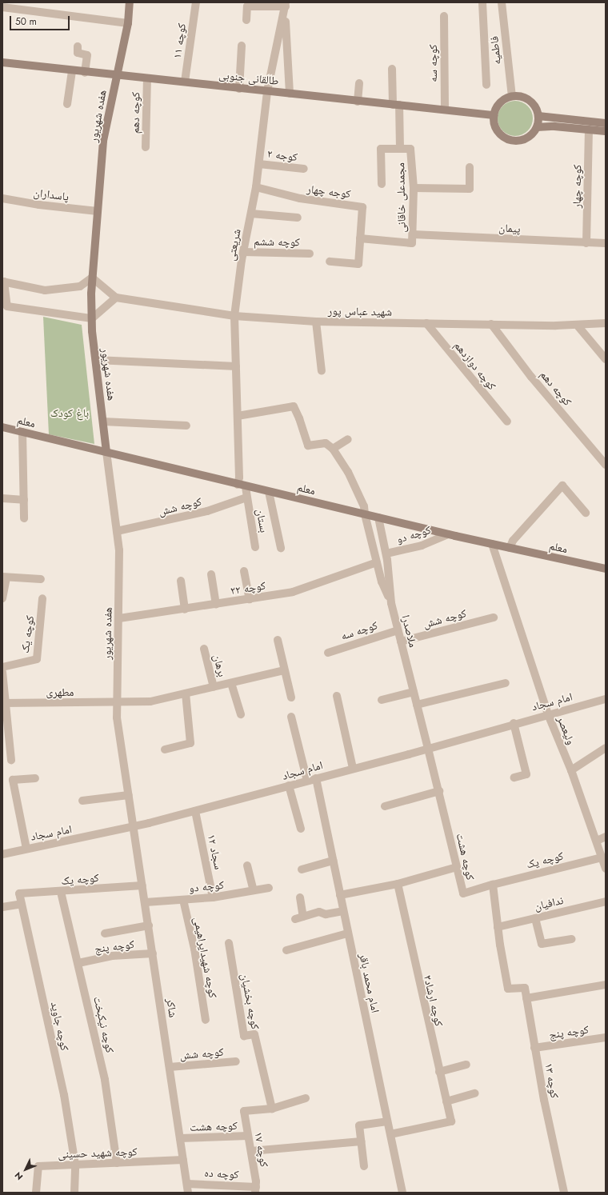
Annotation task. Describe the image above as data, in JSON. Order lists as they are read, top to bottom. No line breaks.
{"streets":{"main road":["طالقانی جنوبی","هفده شهریور","معلم"],"street":["کوچه ۱۱","فاطمیه","کوچه سه","کوچه دهم","کوجه ۲","کوچه چهار","کوجه چهار","پاسداران","مجمدعلی خاقانی","پیمان","کوچه ششم","شریعتی","شهید عباس پور","کوچه دوازدهم","کوچه شش","بستان","کوچه دو","کوچه ۲۲","ملاصدرا","کوچه یک","برهان","مطهری","امام سجاد","ولیعصر","سجاد ۱۲","کوچه هشت","ندافیان","کوچه پنج","کوچه شهیدایراهیمی","امام محمد باقر","کوچه ارشاد۲","کوچه بخشیان","شاکر","کوچه نیکبخت","کوچه جاوید","کوچه ۱۳","کوچه ۱۷","کوچه شهید حسینی","کوچه ده"]},"crossings":[["کوچه ۱۱","طالقانی جنوبی"],["فاطمیه","طالقانی جنوبی"],["کوچه سه","طالقانی جنوبی"],["کوچه سه","ملاصدرا"],["طالقانی جنوبی","کوچه دهم"],["طالقانی جنوبی","هفده شهریور"],["طالقانی جنوبی","مجمدعلی خاقانی"],["طالقانی جنوبی","شریعتی"],["کوچه دهم","شهید عباس پور"],["هفده شهریور","پاسداران"],["هفده شهریور","معلم"],["هفده شهریور","کوچه شش"],["هفده شهریور","کوچه ۲۲"],["هفده شهریور","مطهری"],["هفده شهریور","امام سجاد"],["هفده شهریور","شاکر"],["کوجه ۲","شریعتی"],["کوچه چهار","پیمان"],["کوجه چهار","مجمدعلی خاقانی"],["کوجه چهار","شریعتی"],["مجمدعلی خاقانی","پیمان"],["کوچه ششم","شریعتی"],["شریعتی","شهید عباس پور"],["شریعتی","معلم"],["شهید عباس پور","کوچه دوازدهم"],["معلم","کوچه دو"],["معلم","ملاصدرا"],["معلم","ولیعصر"],["کوچه شش","بستان"],["کوچه شش","ملاصدرا"],["کوچه شش","شاکر"],["کوچه دو","ملاصدرا"],["کوچه دو","سجاد ۱۲"],["کوچه دو","کوچه شهیدایراهیمی"],["کوچه دو","شاکر"],["ملاصدرا","امام سجاد"],["ملاصدرا","کوچه هشت"],["کوچه یک","ولیعصر"],["کوچه یک","کوچه هشت"],["کوچه یک","شاکر"],["کوچه یک","کوچه نیکبخت"],["کوچه یک","کوچه جاوید"],["برهان","مطهری"],["امام سجاد","ولیعصر"],["امام سجاد","سجاد ۱۲"],["امام سجاد","کوچه هشت"],["امام سجاد","امام محمد باقر"],["امام سجاد","شاکر"],["کوچه هشت","ندافیان"],["کوچه هشت","شاکر"],["کوچه هشت","کوچه ۱۳"],["کوچه هشت","کوچه ۱۷"],["کوچه پنج","شاکر"],["کوچه پنج","کوچه نیکبخت"],["کوچه پنج","کوچه ۱۳"],["امام محمد باقر","کوچه ارشاد۲"],["کوچه بخشیان","کوچه ۱۷"],["شاکر","کوچه شهید حسینی"],["شاکر","کوچه ده"],["کوچه نیکبخت","کوچه شهید حسینی"],["کوچه جاوید","کوچه شهید حسینی"],["کوچه ۱۷","کوچه ده"]],"parks":["باغ کودک"],"scale_bar":"50 m","north":"bottom left"}
